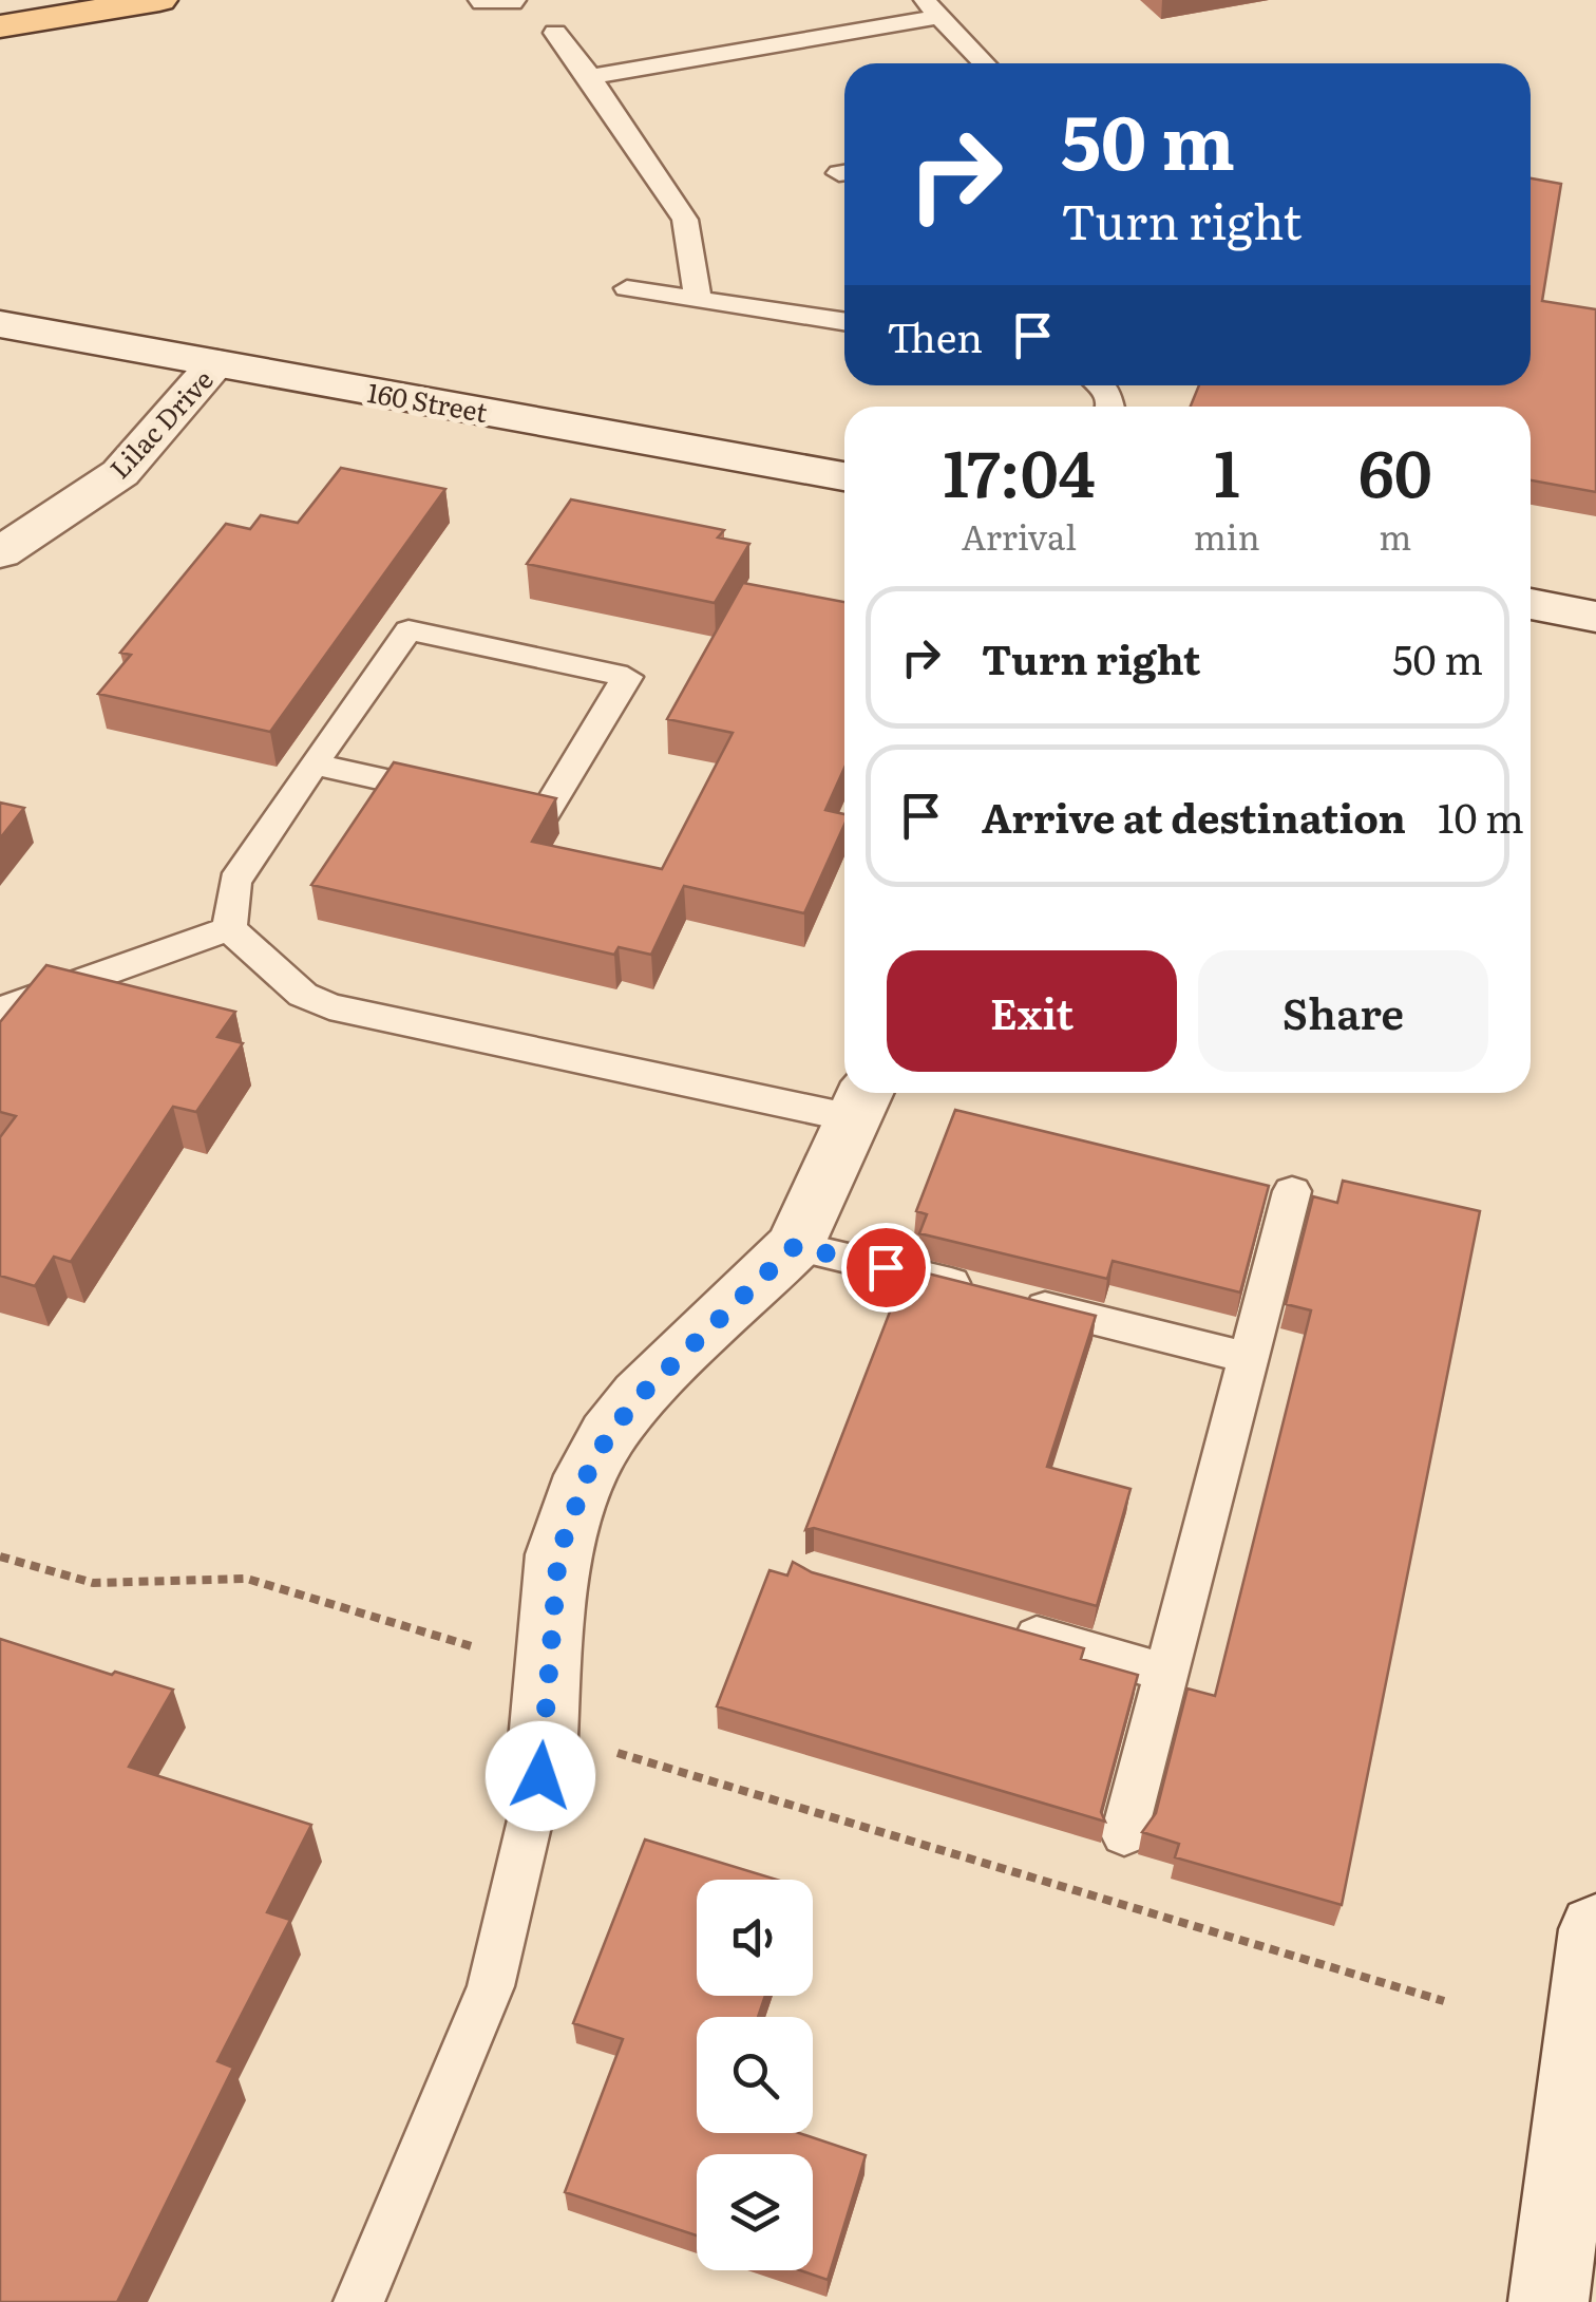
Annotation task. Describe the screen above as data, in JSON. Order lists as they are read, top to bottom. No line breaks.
{"streets":{"main road":["160 Street","Lilac Drive"]},"crossings":[["160 Street","Lilac Drive"]],"page":{"turn":["50 m","Turn right"],"then":"Then","eta":["17:04","Arrival","1","min","60","m"],"list":[{"name":"Turn right","value":"50 m"},{"name":"Arrive at destination","value":"10 m"}],"buttons":["Exit","Share"]}}
